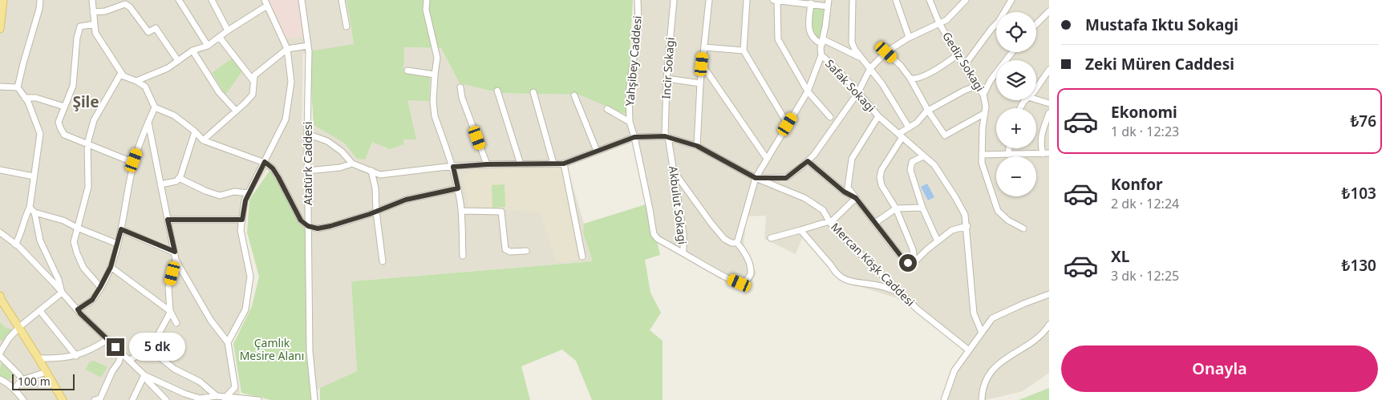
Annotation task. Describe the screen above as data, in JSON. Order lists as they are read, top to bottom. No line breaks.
{"streets":{"street":["Yahşibey Caddesi","Gediz Sokagi","Incir Sokagi","Safak Sokagi","Atatürk Caddesi","Akbulut Sokagi","Mercan Köşk Caddesi"]},"crossings":[["Incir Sokagi","Akbulut Sokagi"],["Incir Sokagi","Mercan Köşk Caddesi"],["Akbulut Sokagi","Mercan Köşk Caddesi"]],"districts":["Şile"],"parks":["Çamlık Mesire Alanı"],"scale_bar":"100 m","page":{"banner":["Mustafa Iktu Sokagi","Zeki Müren Caddesi"],"map_buttons":["+","−"],"list":[{"name":"Ekonomi","note":"1 dk · 12:23","value":"₺76"},{"name":"Konfor","note":"2 dk · 12:24","value":"₺103"},{"name":"XL","note":"3 dk · 12:25","value":"₺130"}],"bubble":"5 dk","buttons":"Onayla","scale":"100 m"}}
